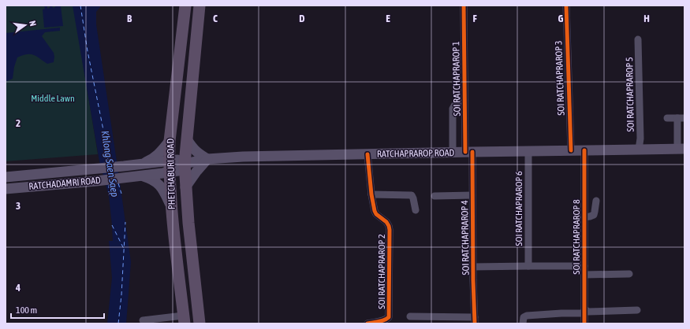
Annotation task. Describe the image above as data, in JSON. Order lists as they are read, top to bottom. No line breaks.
{"streets":{"main road":["RATCHAPRAROP ROAD","PHETCHABURI ROAD","RATCHADAMRI ROAD"],"street":["SOI RATCHAPRAROP 3","SOI RATCHAPRAROP 1","SOI RATCHAPRAROP 5","SOI RATCHAPRAROP 6","SOI RATCHAPRAROP 8","SOI RATCHAPRAROP 4","SOI RATCHAPRAROP 2"]},"crossings":[["SOI RATCHAPRAROP 3","RATCHAPRAROP ROAD"],["SOI RATCHAPRAROP 1","RATCHAPRAROP ROAD"],["SOI RATCHAPRAROP 1","SOI RATCHAPRAROP 4"],["SOI RATCHAPRAROP 5","RATCHAPRAROP ROAD"],["RATCHAPRAROP ROAD","PHETCHABURI ROAD"],["RATCHAPRAROP ROAD","RATCHADAMRI ROAD"],["RATCHAPRAROP ROAD","SOI RATCHAPRAROP 6"],["RATCHAPRAROP ROAD","SOI RATCHAPRAROP 8"],["RATCHAPRAROP ROAD","SOI RATCHAPRAROP 4"],["RATCHAPRAROP ROAD","SOI RATCHAPRAROP 2"],["PHETCHABURI ROAD","RATCHADAMRI ROAD"]],"water":["Khlong Saen Saep"],"parks":["Middle Lawn"],"scale_bar":"100 m","north":"right","grid":{"columns":["B","C","D","E","F","G","H"],"rows":["2","3","4"]}}
